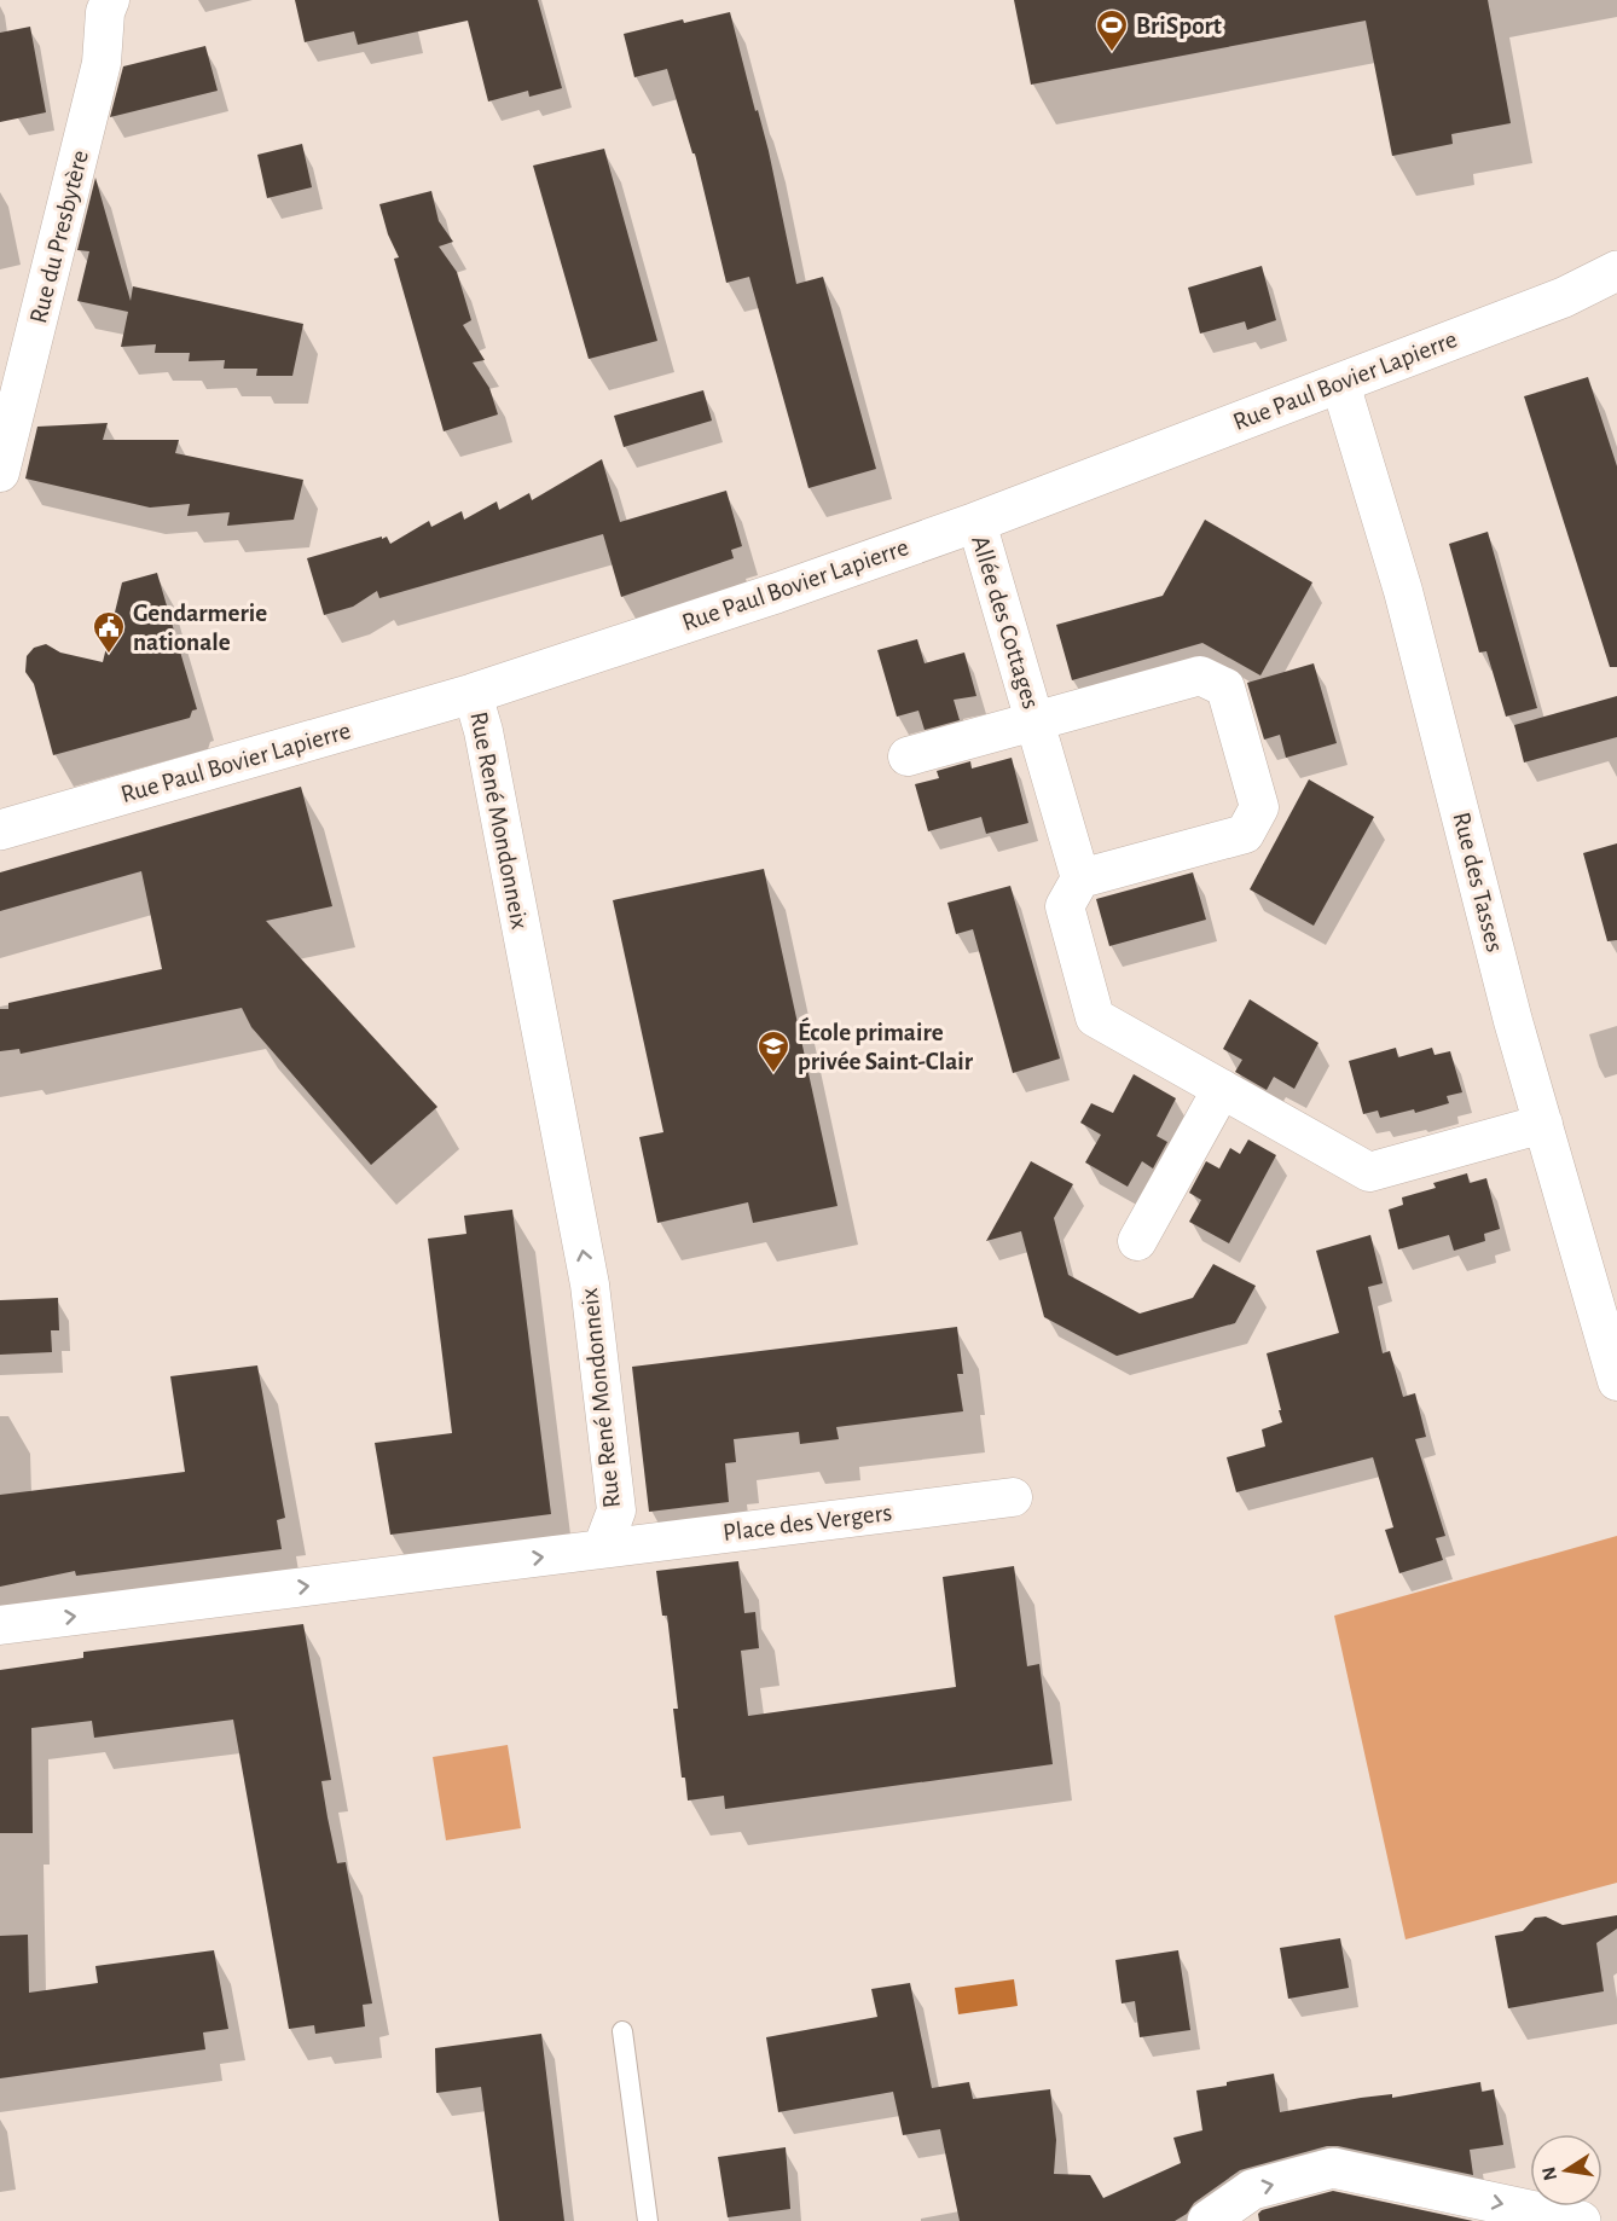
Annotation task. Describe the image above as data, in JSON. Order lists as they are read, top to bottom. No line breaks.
{"streets":{"main road":["Rue Paul Bovier Lapierre"],"street":["Rue du Presbytère","Allée des Cottages","Rue René Mondonneix","Rue des Tasses","Place des Vergers"]},"crossings":[["Rue Paul Bovier Lapierre","Allée des Cottages"],["Rue Paul Bovier Lapierre","Rue René Mondonneix"],["Rue Paul Bovier Lapierre","Rue des Tasses"],["Rue René Mondonneix","Place des Vergers"]],"one_way":["Rue René Mondonneix"],"places":{"sports":["BriSport"],"public building":["Gendarmerie nationale"],"school or university":["École primaire privée Saint-Clair"]},"north":"left"}
